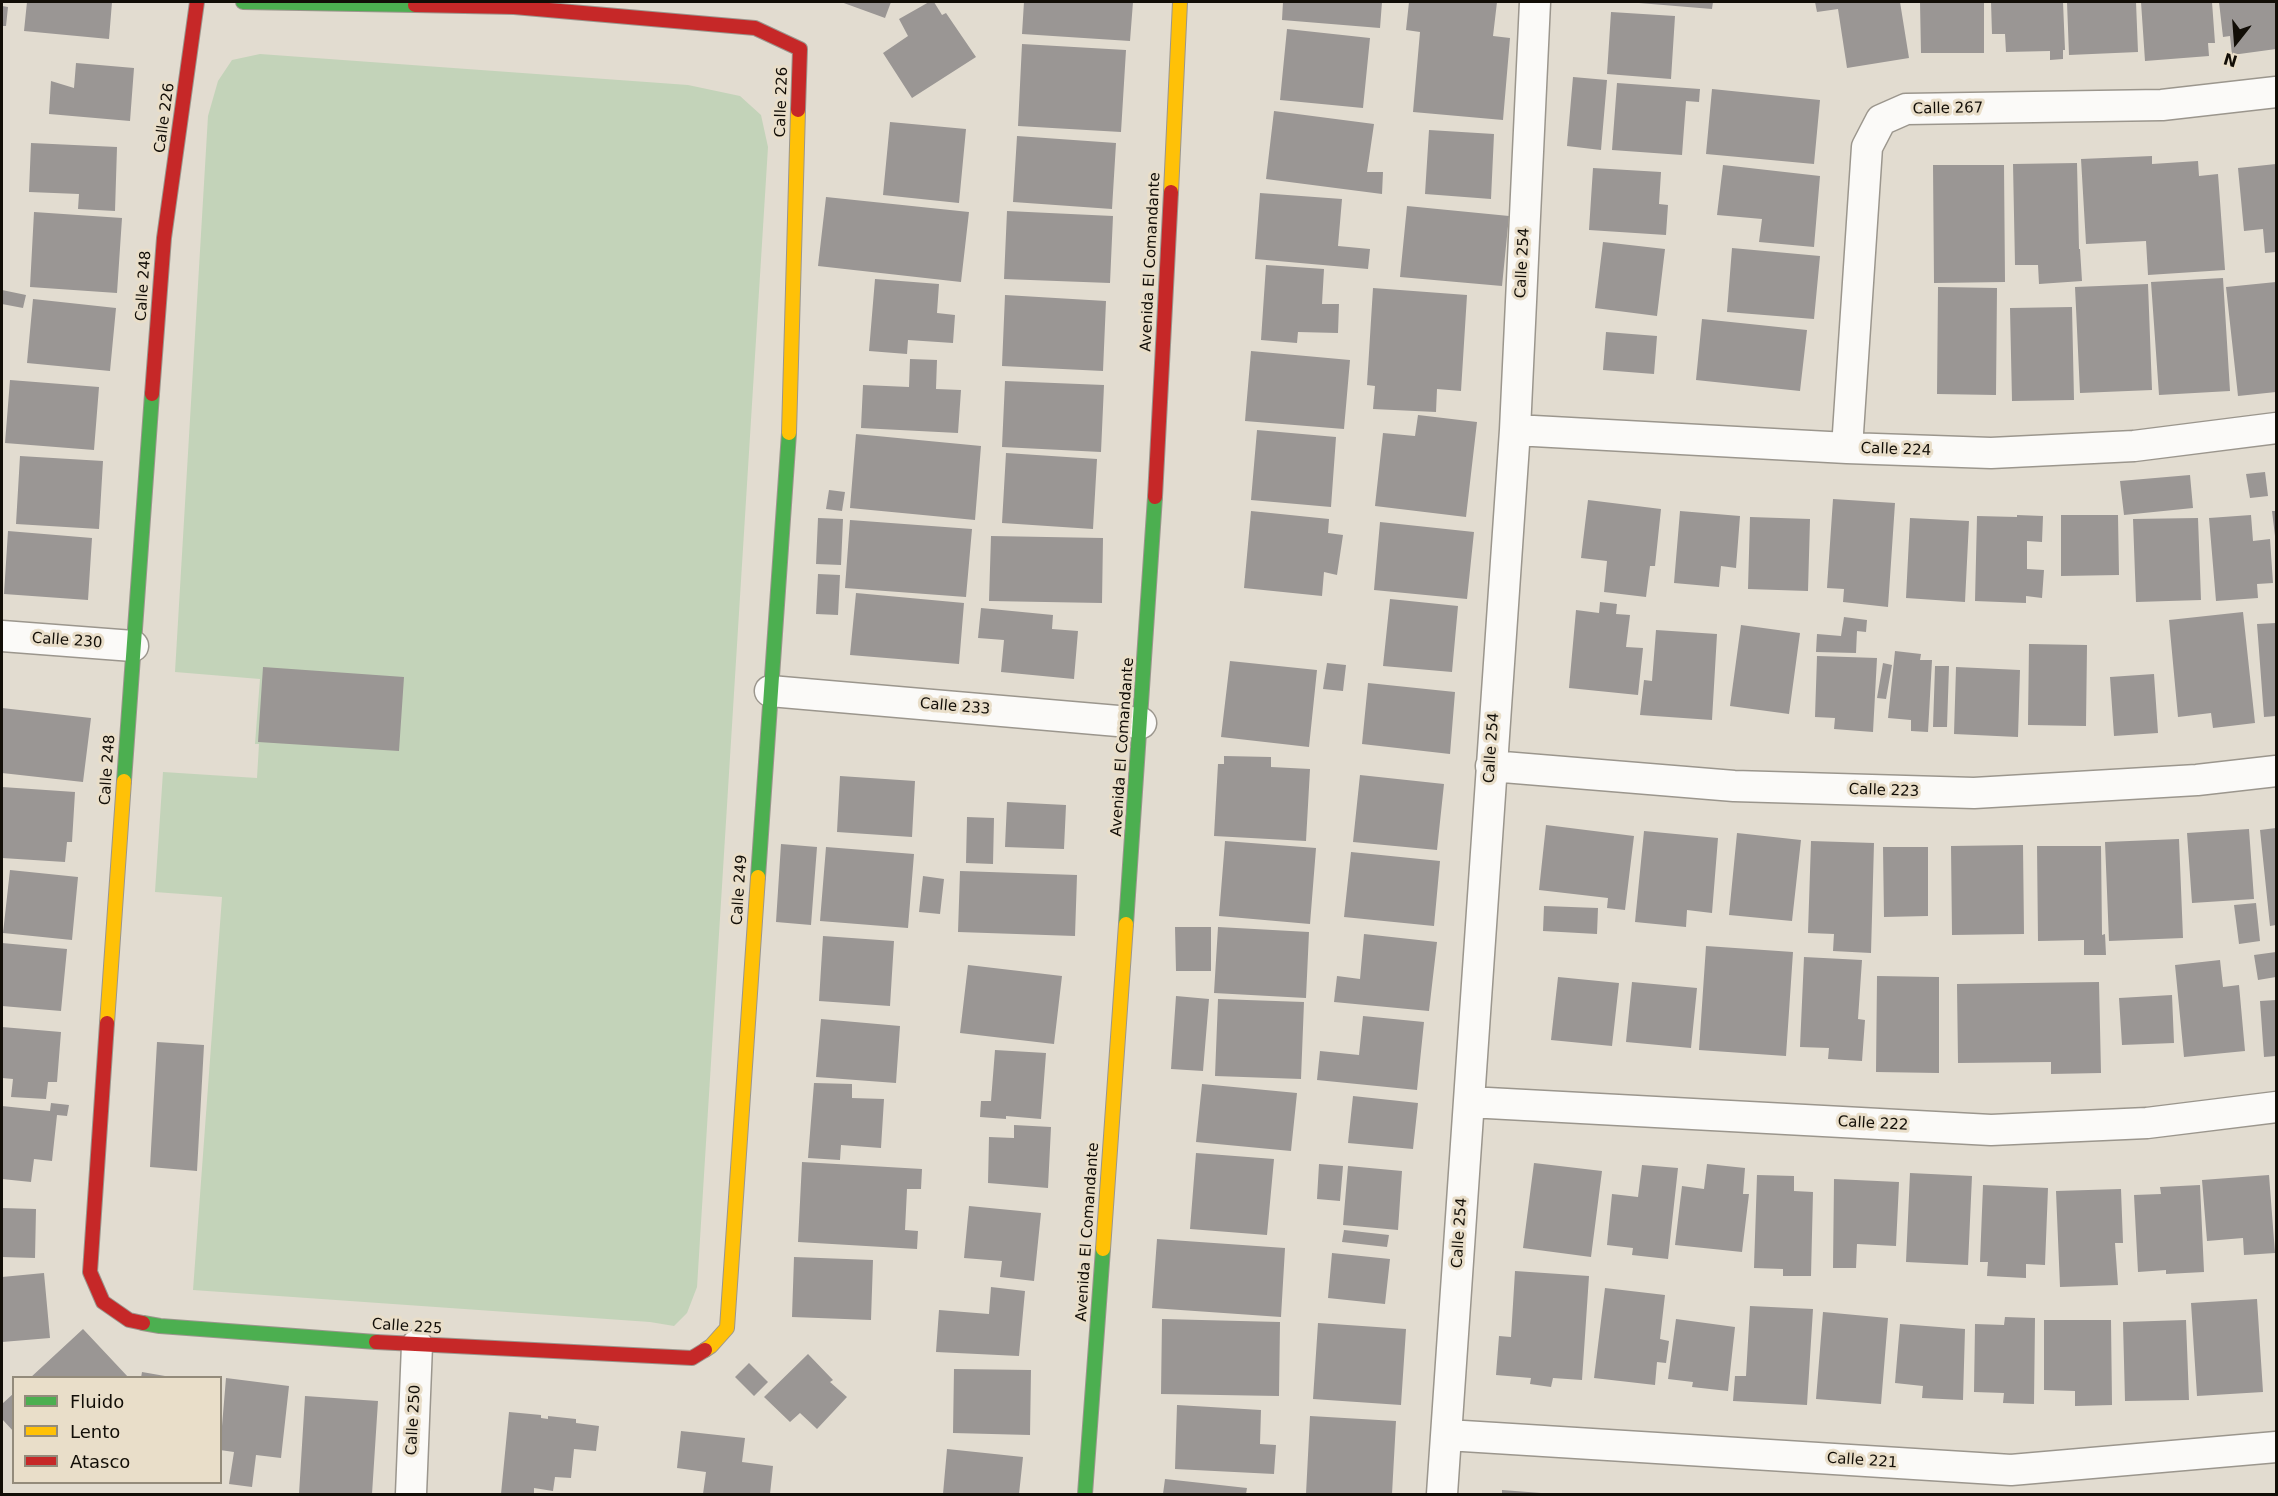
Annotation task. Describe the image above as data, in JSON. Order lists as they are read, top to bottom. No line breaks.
{"streets":{"street":["Calle 226","Calle 267","Avenida El Comandante","Calle 254","Calle 248","Calle 224","Calle 230","Calle 233","Calle 223","Calle 249","Calle 222","Calle 225","Calle 250","Calle 221"]},"crossings":[["Calle 226","Calle 248"],["Calle 226","Calle 249"],["Calle 267","Calle 224"],["Avenida El Comandante","Calle 233"],["Calle 254","Calle 224"],["Calle 254","Calle 223"],["Calle 254","Calle 222"],["Calle 254","Calle 221"],["Calle 248","Calle 230"],["Calle 248","Calle 225"],["Calle 233","Calle 249"],["Calle 249","Calle 225"],["Calle 225","Calle 250"]],"legend":["Fluido","Lento","Atasco"],"north":"bottom"}
